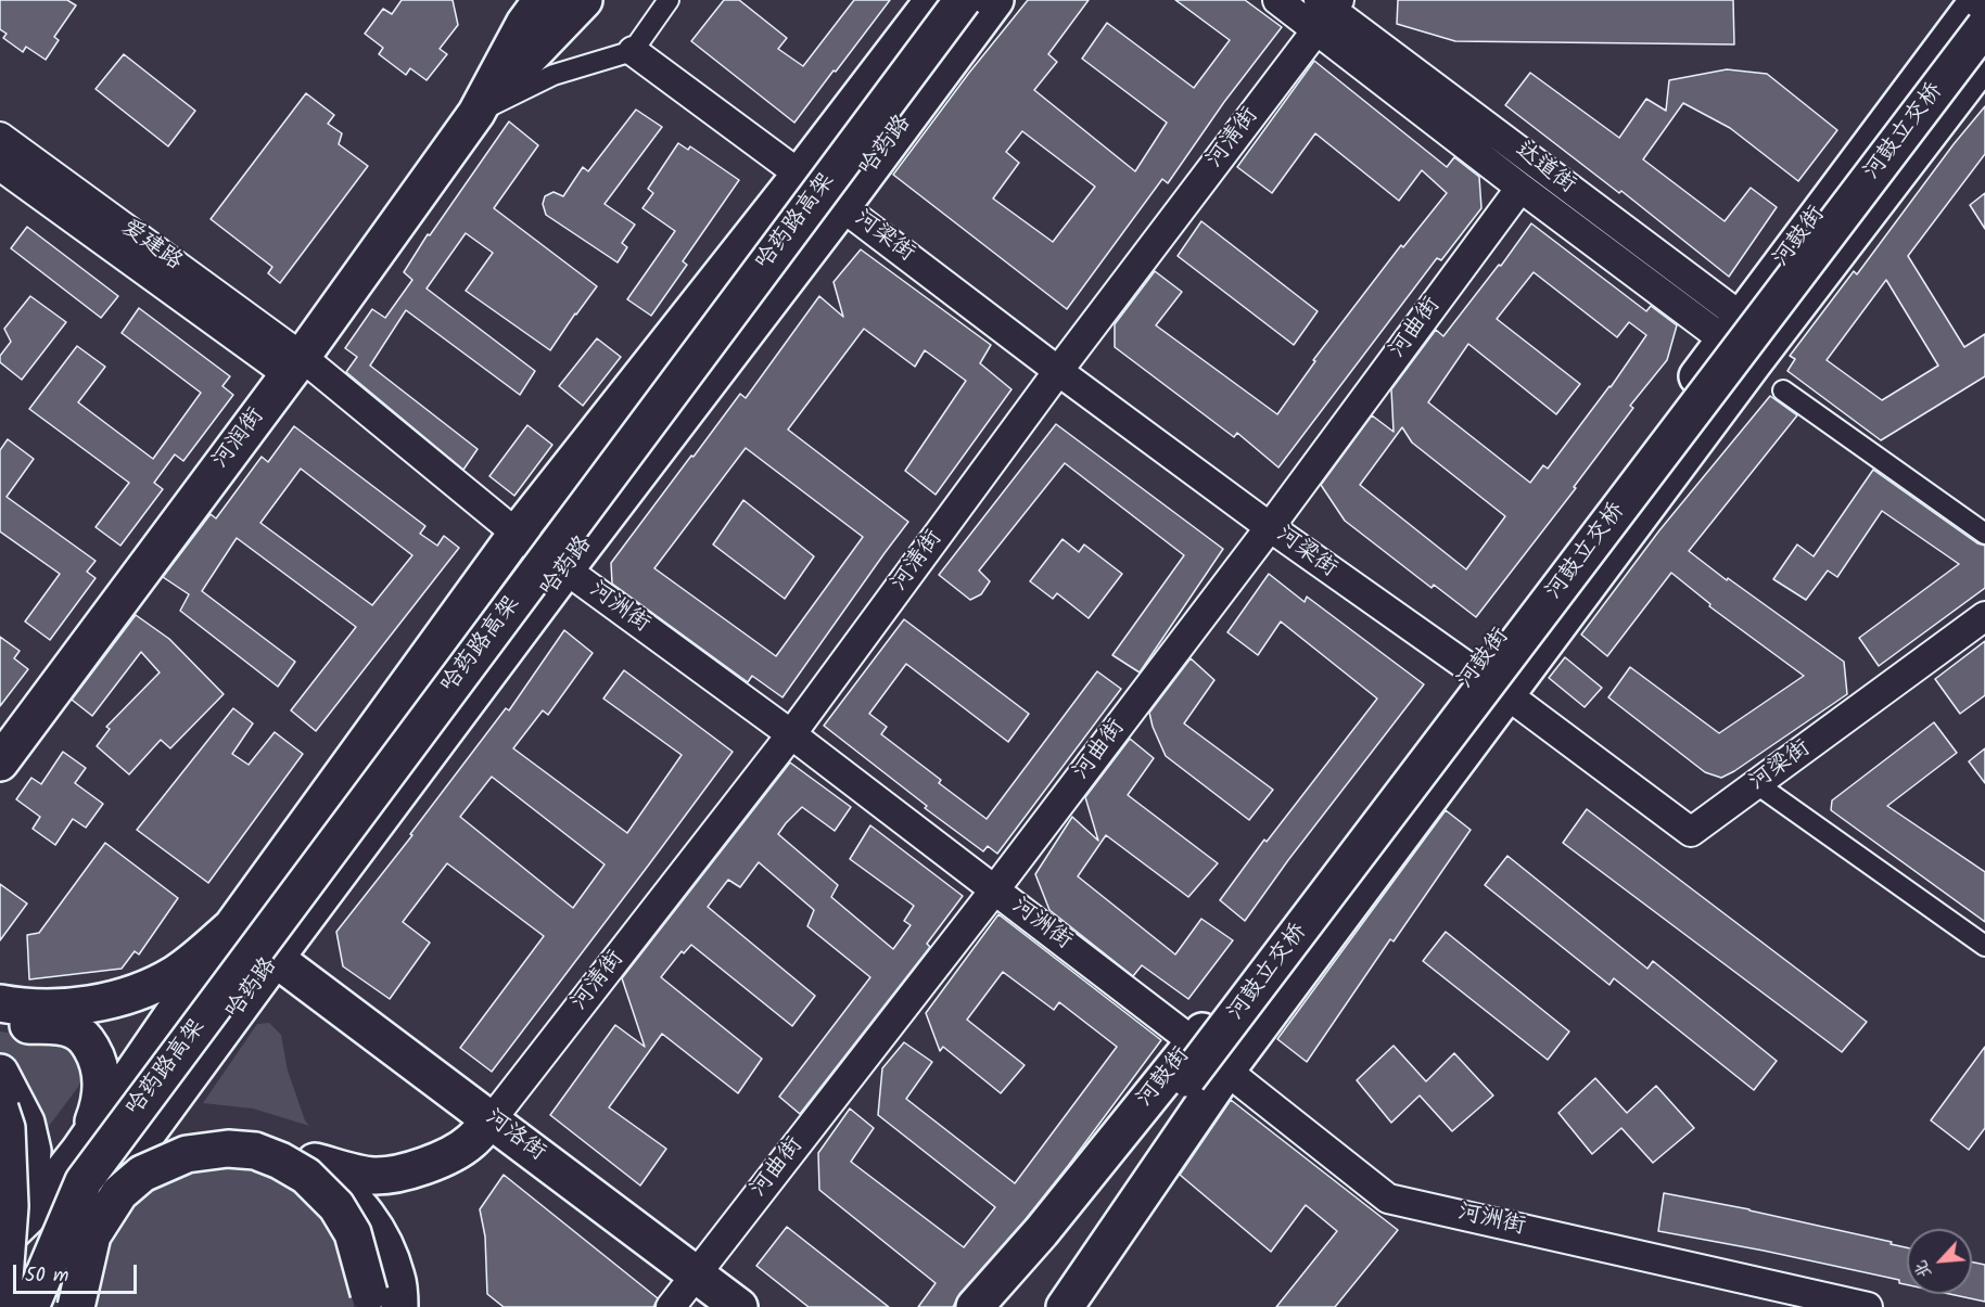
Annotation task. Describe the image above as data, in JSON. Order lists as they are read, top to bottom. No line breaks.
{"streets":{"highway":["河鼓立交桥","哈药路","哈药路高架","河鼓街","河润街","河洛街"],"street":["河清街","达道街","河梁街","爱建路","河曲街","河洲街"]},"crossings":[["河清街","达道街"],["河清街","河梁街"],["河清街","河洲街"],["河清街","河洛街"],["哈药路","河梁街"],["哈药路","河洲街"],["哈药路","河洛街"],["达道街","河鼓街"],["河梁街","河鼓街"],["河梁街","河曲街"],["河梁街","河润街"],["河鼓街","河洲街"],["爱建路","河润街"],["爱建路","河洲街"],["河曲街","河洲街"],["河曲街","河洛街"],["河润街","河洲街"]],"scale_bar":"50 m","north":"bottom left"}
